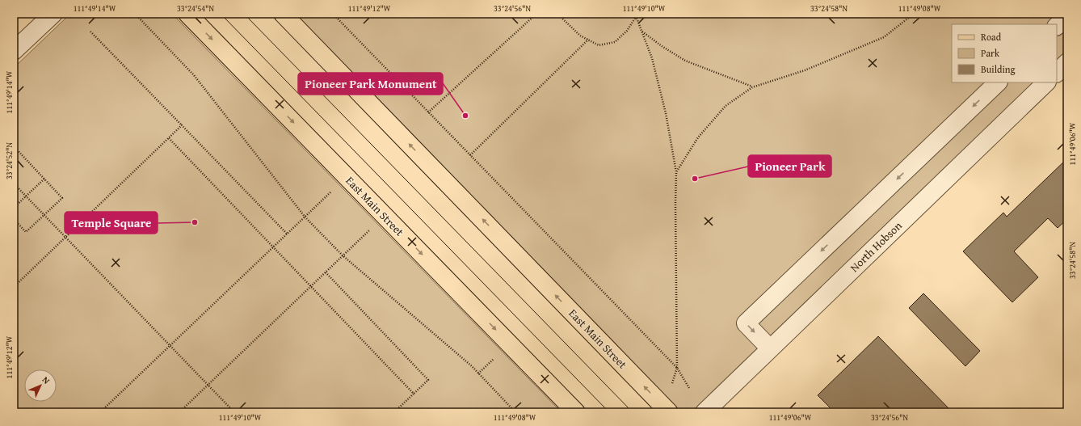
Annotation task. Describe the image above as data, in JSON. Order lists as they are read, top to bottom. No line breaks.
{"streets":{"main road":["East Main Street"],"street":["North Hobson"]},"places":["Pioneer Park Monument","Pioneer Park","Temple Square"],"legend":["Road","Park","Building"],"north":"top right","coordinates":["111°49'14\"W","33°24'54\"N","111°49'12\"W","33°24'56\"N","111°49'10\"W","33°24'58\"N","111°49'08\"W","111°49'06\"W","33°24'52\"N"]}
